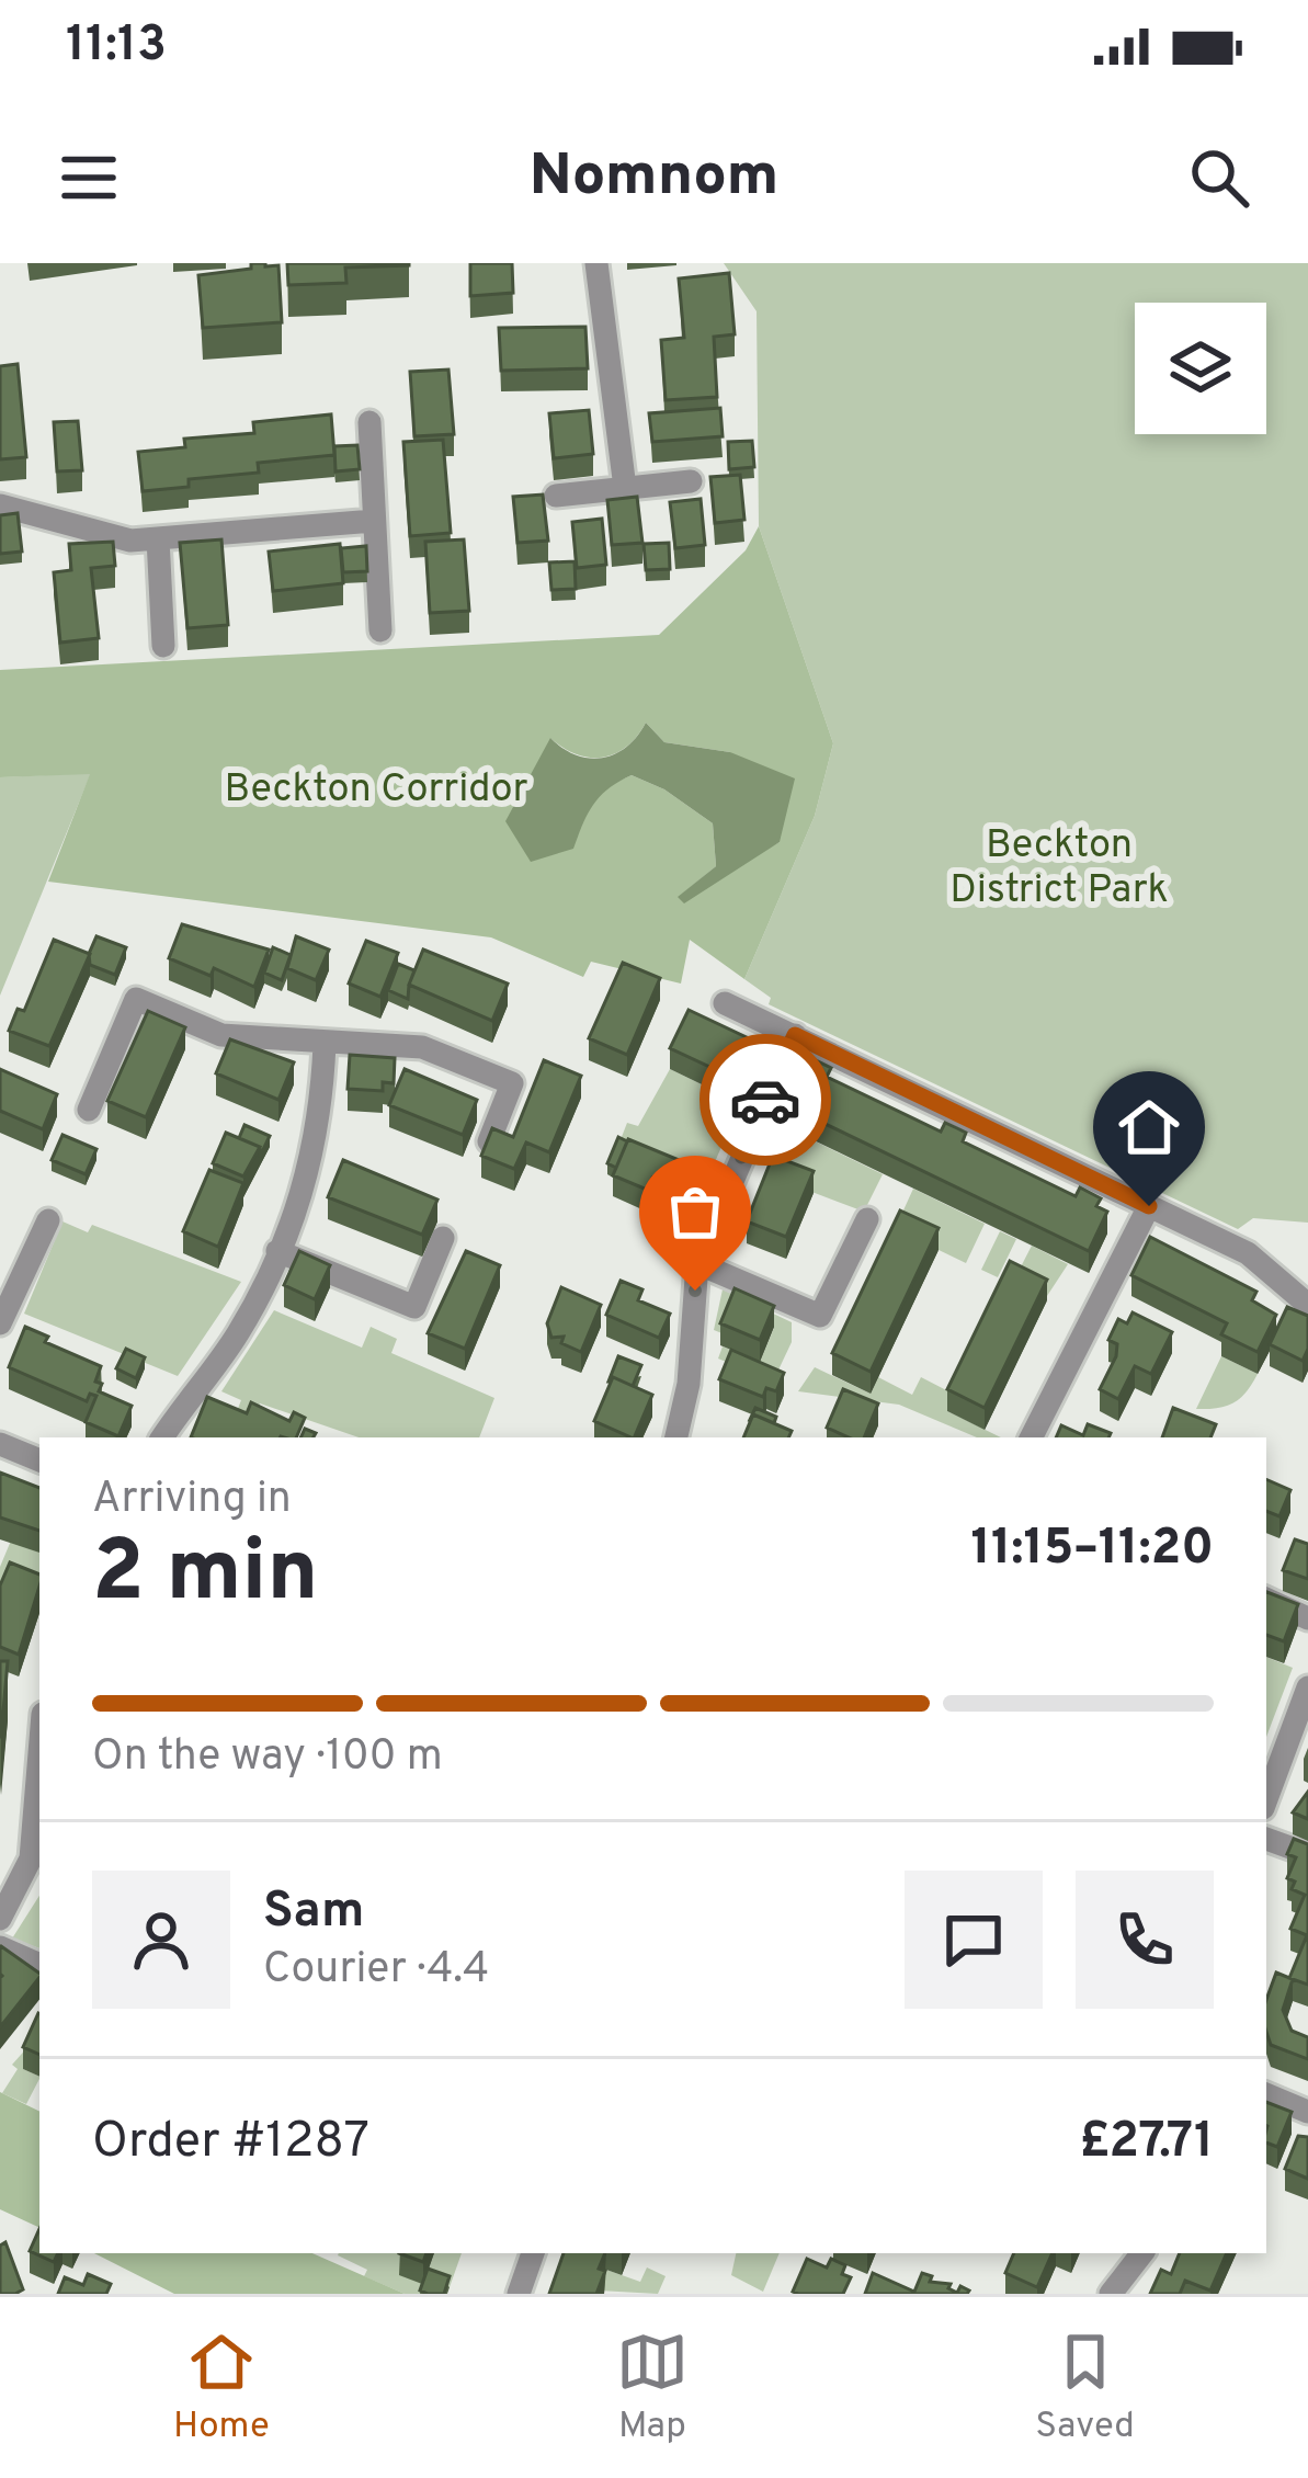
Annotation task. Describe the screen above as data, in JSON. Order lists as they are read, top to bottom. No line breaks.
{"parks":["Beckton Corridor","Beckton District Park"],"page":{"status":"11:13","header":"Nomnom","heading":["2 min","Arriving in","11:15–11:20"],"panel":["Sam","Courier · 4.4","Order #1287","£27.71"],"bar":"On the way · 100 m","tabs":["Home","Map","Saved"]}}
